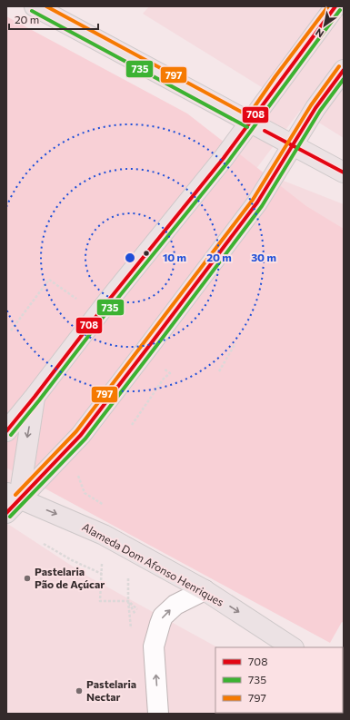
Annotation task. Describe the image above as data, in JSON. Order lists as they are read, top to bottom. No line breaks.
{"streets":{"main road":["Alameda Dom Afonso Henriques"]},"one_way":["Alameda Dom Afonso Henriques"],"places":["Pastelaria Pão de Açúcar","Pastelaria Nectar"],"lines":["transit line 708","transit line 797","transit line 735"],"legend":["708","735","797"],"scale_bar":"20 m","north":"bottom left","rings":["10 m","20 m","30 m"]}
